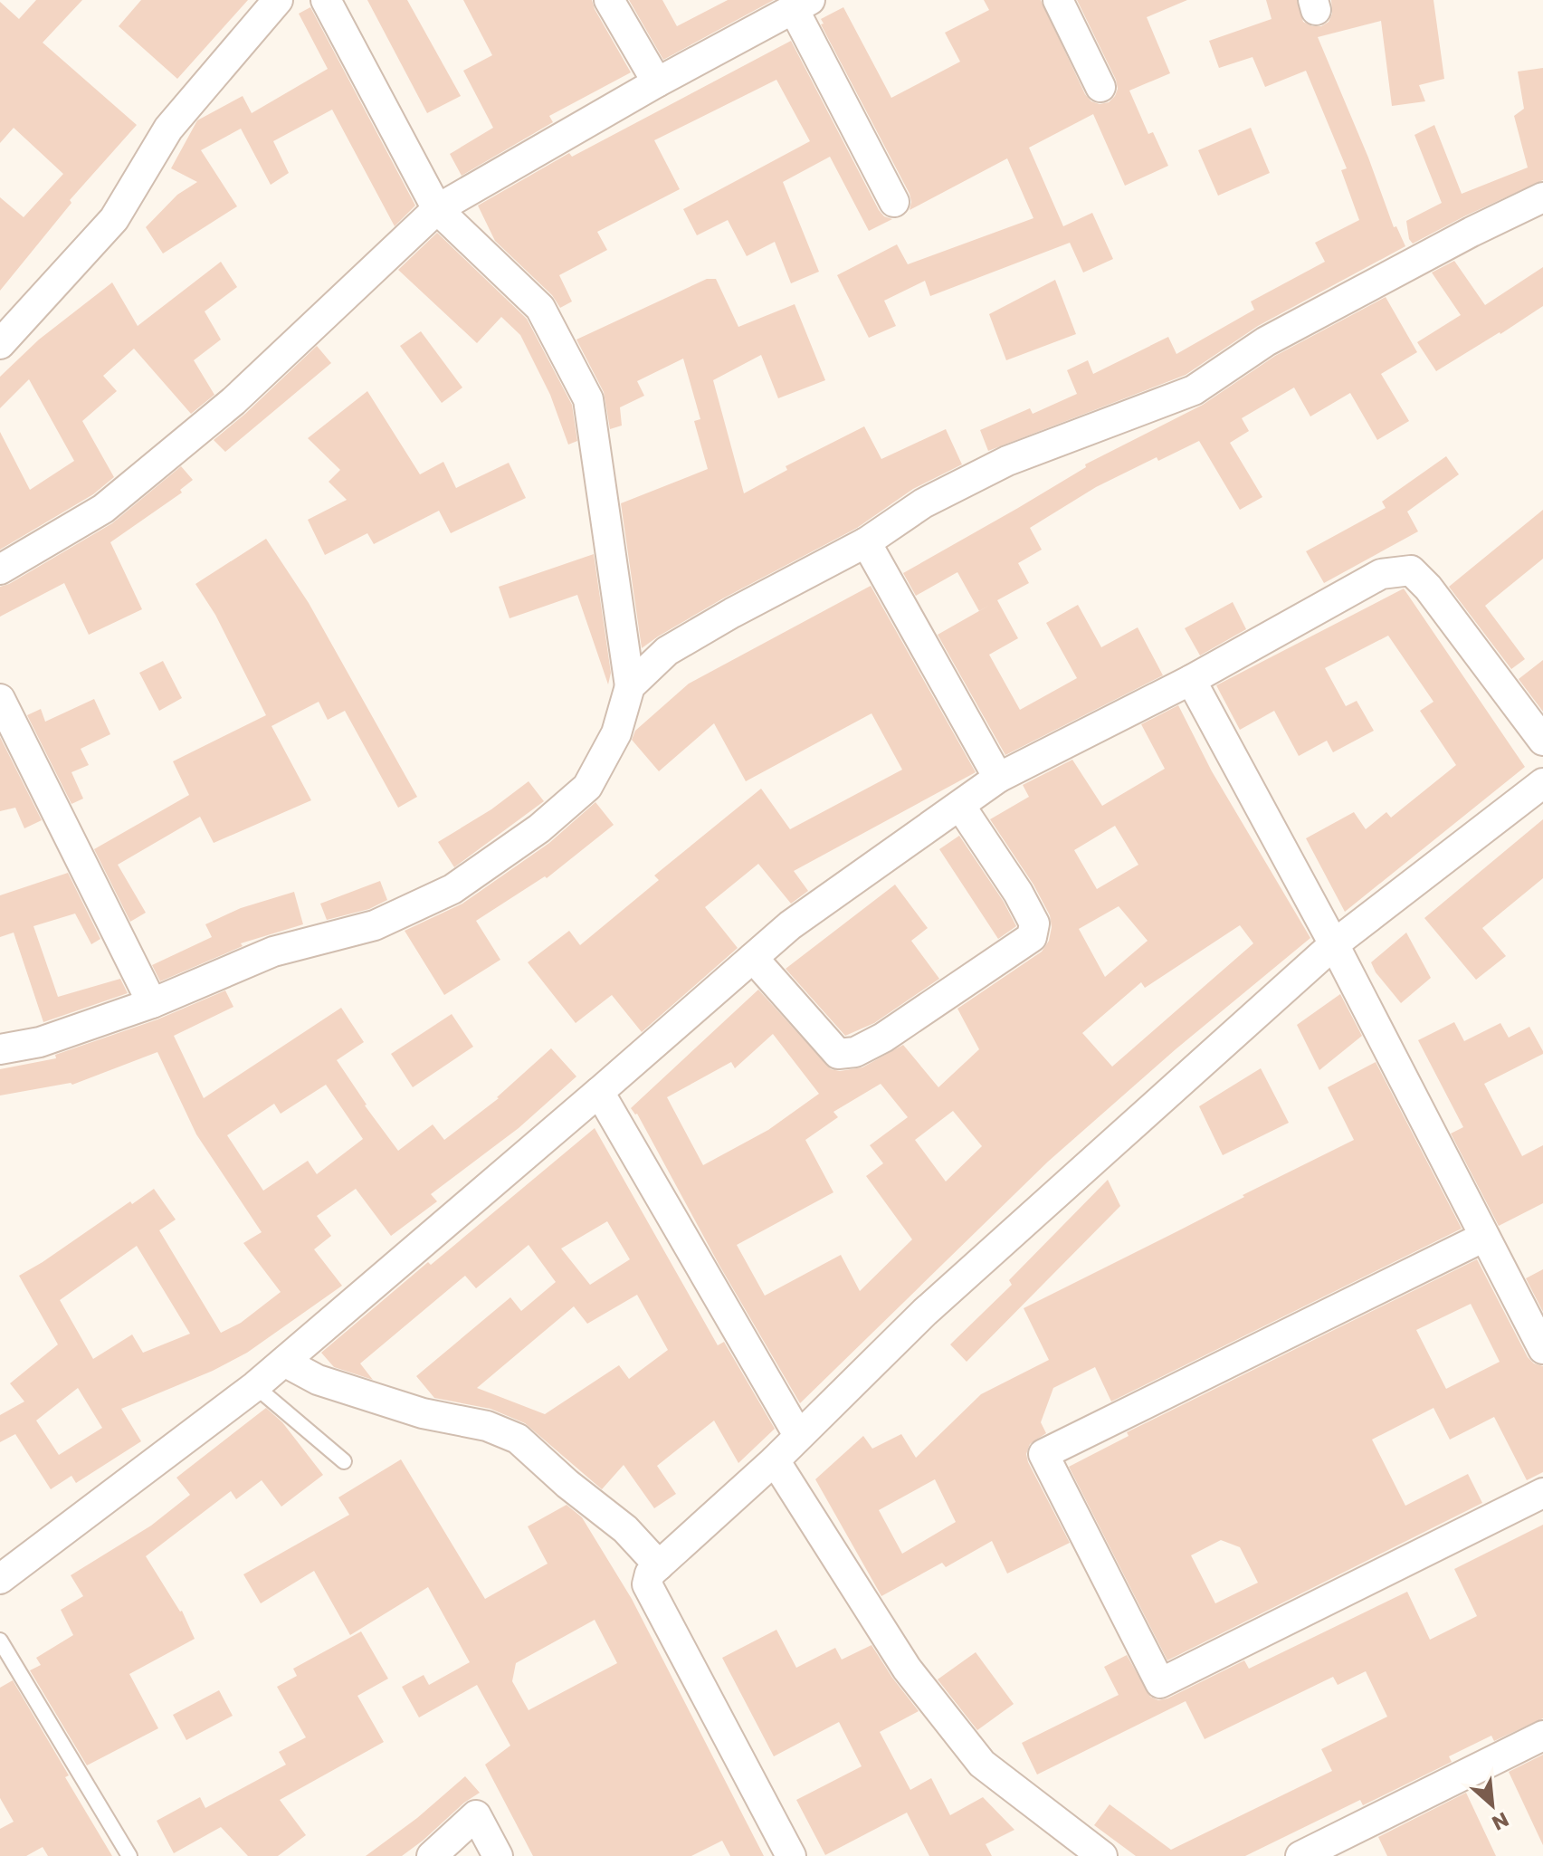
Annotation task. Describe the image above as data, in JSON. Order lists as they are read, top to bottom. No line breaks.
{"north":"bottom right"}
